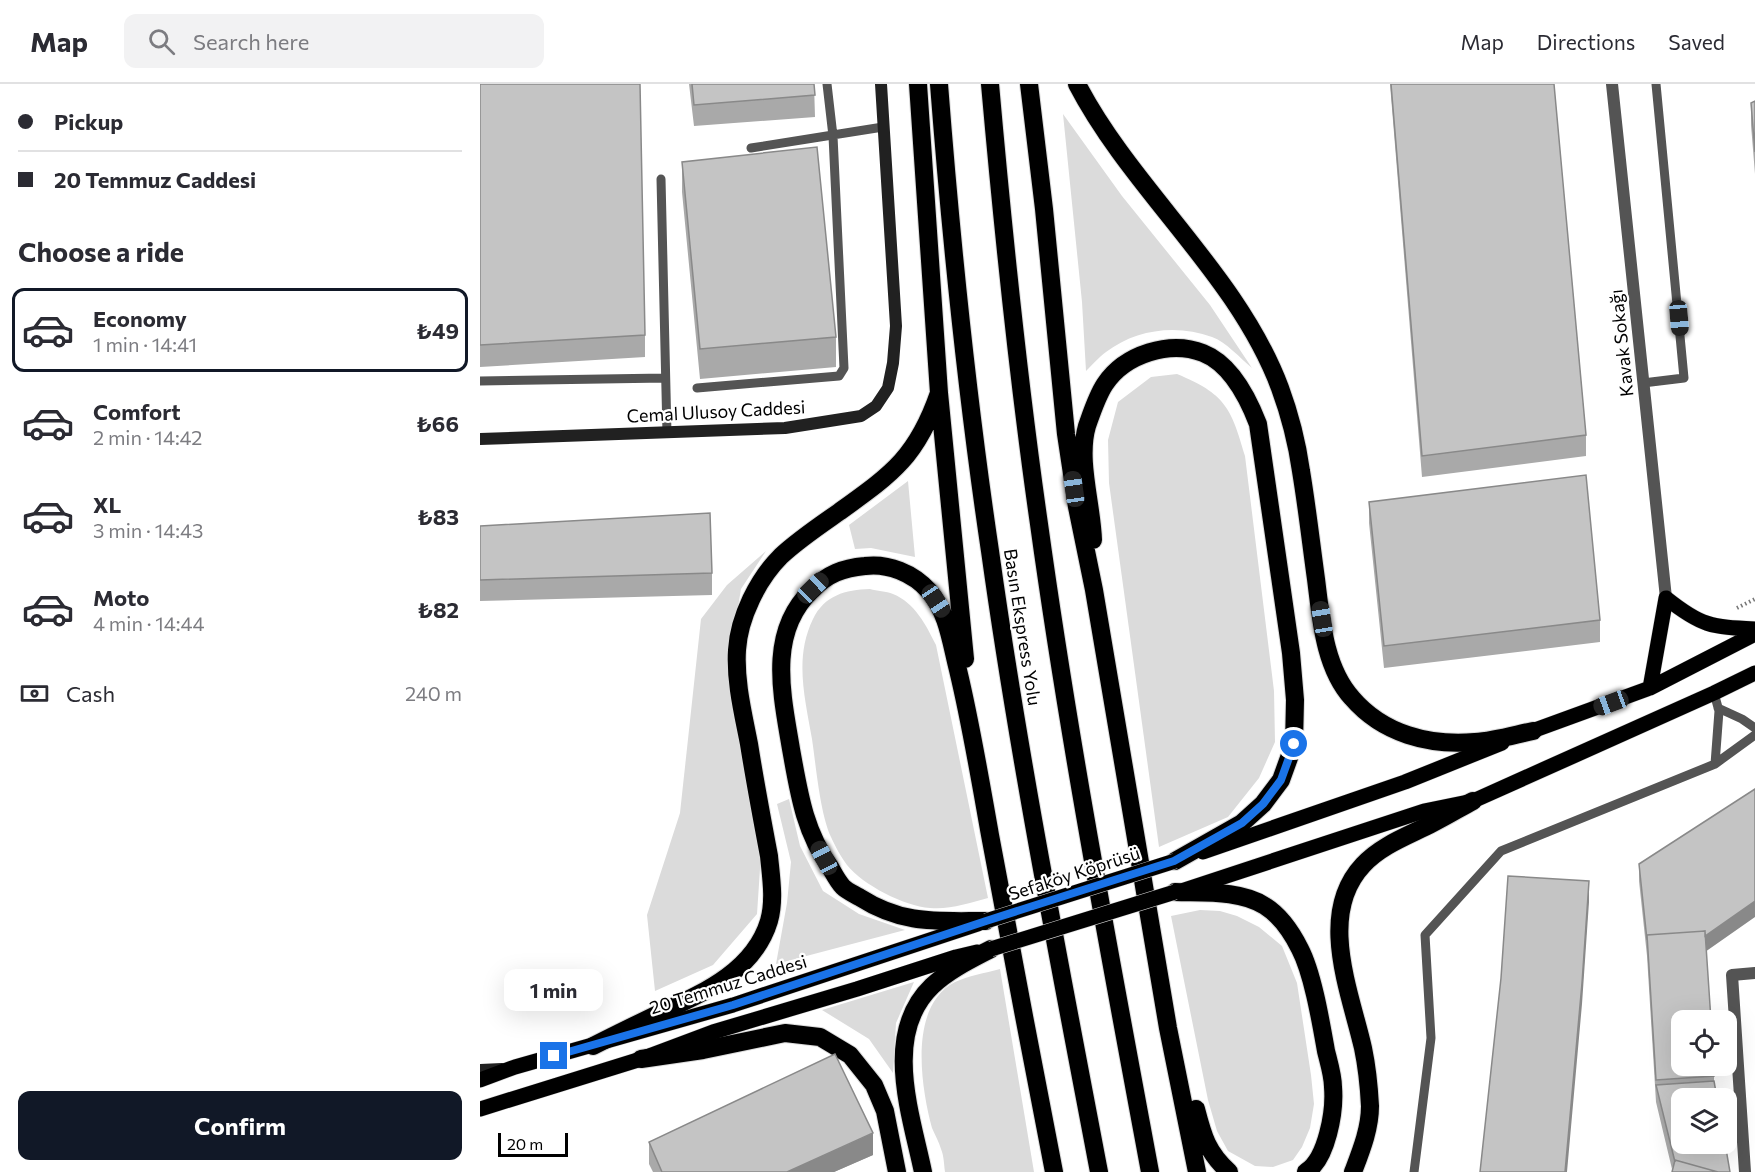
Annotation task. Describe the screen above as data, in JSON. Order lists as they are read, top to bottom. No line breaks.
{"streets":{"highway":["Basın Ekspress Yolu"],"main road":["Cemal Ulusoy Caddesi","Sefaköy Köprüsü","20 Temmuz Caddesi"],"street":["Kavak Sokağı"]},"crossings":[["Sefaköy Köprüsü","20 Temmuz Caddesi"]],"scale_bar":"20 m","page":{"header":"Map","search":"Search here","nav":["Map","Directions","Saved"],"banner":["Pickup","20 Temmuz Caddesi"],"heading":"Choose a ride","list":[{"name":"Economy","note":"1 min · 14:41","value":"₺49"},{"name":"Comfort","note":"2 min · 14:42","value":"₺66"},{"name":"XL","note":"3 min · 14:43","value":"₺83"},{"name":"Moto","note":"4 min · 14:44","value":"₺82"}],"pay":["Cash","240 m"],"bubble":"1 min","buttons":"Confirm","scale":"20 m"}}
